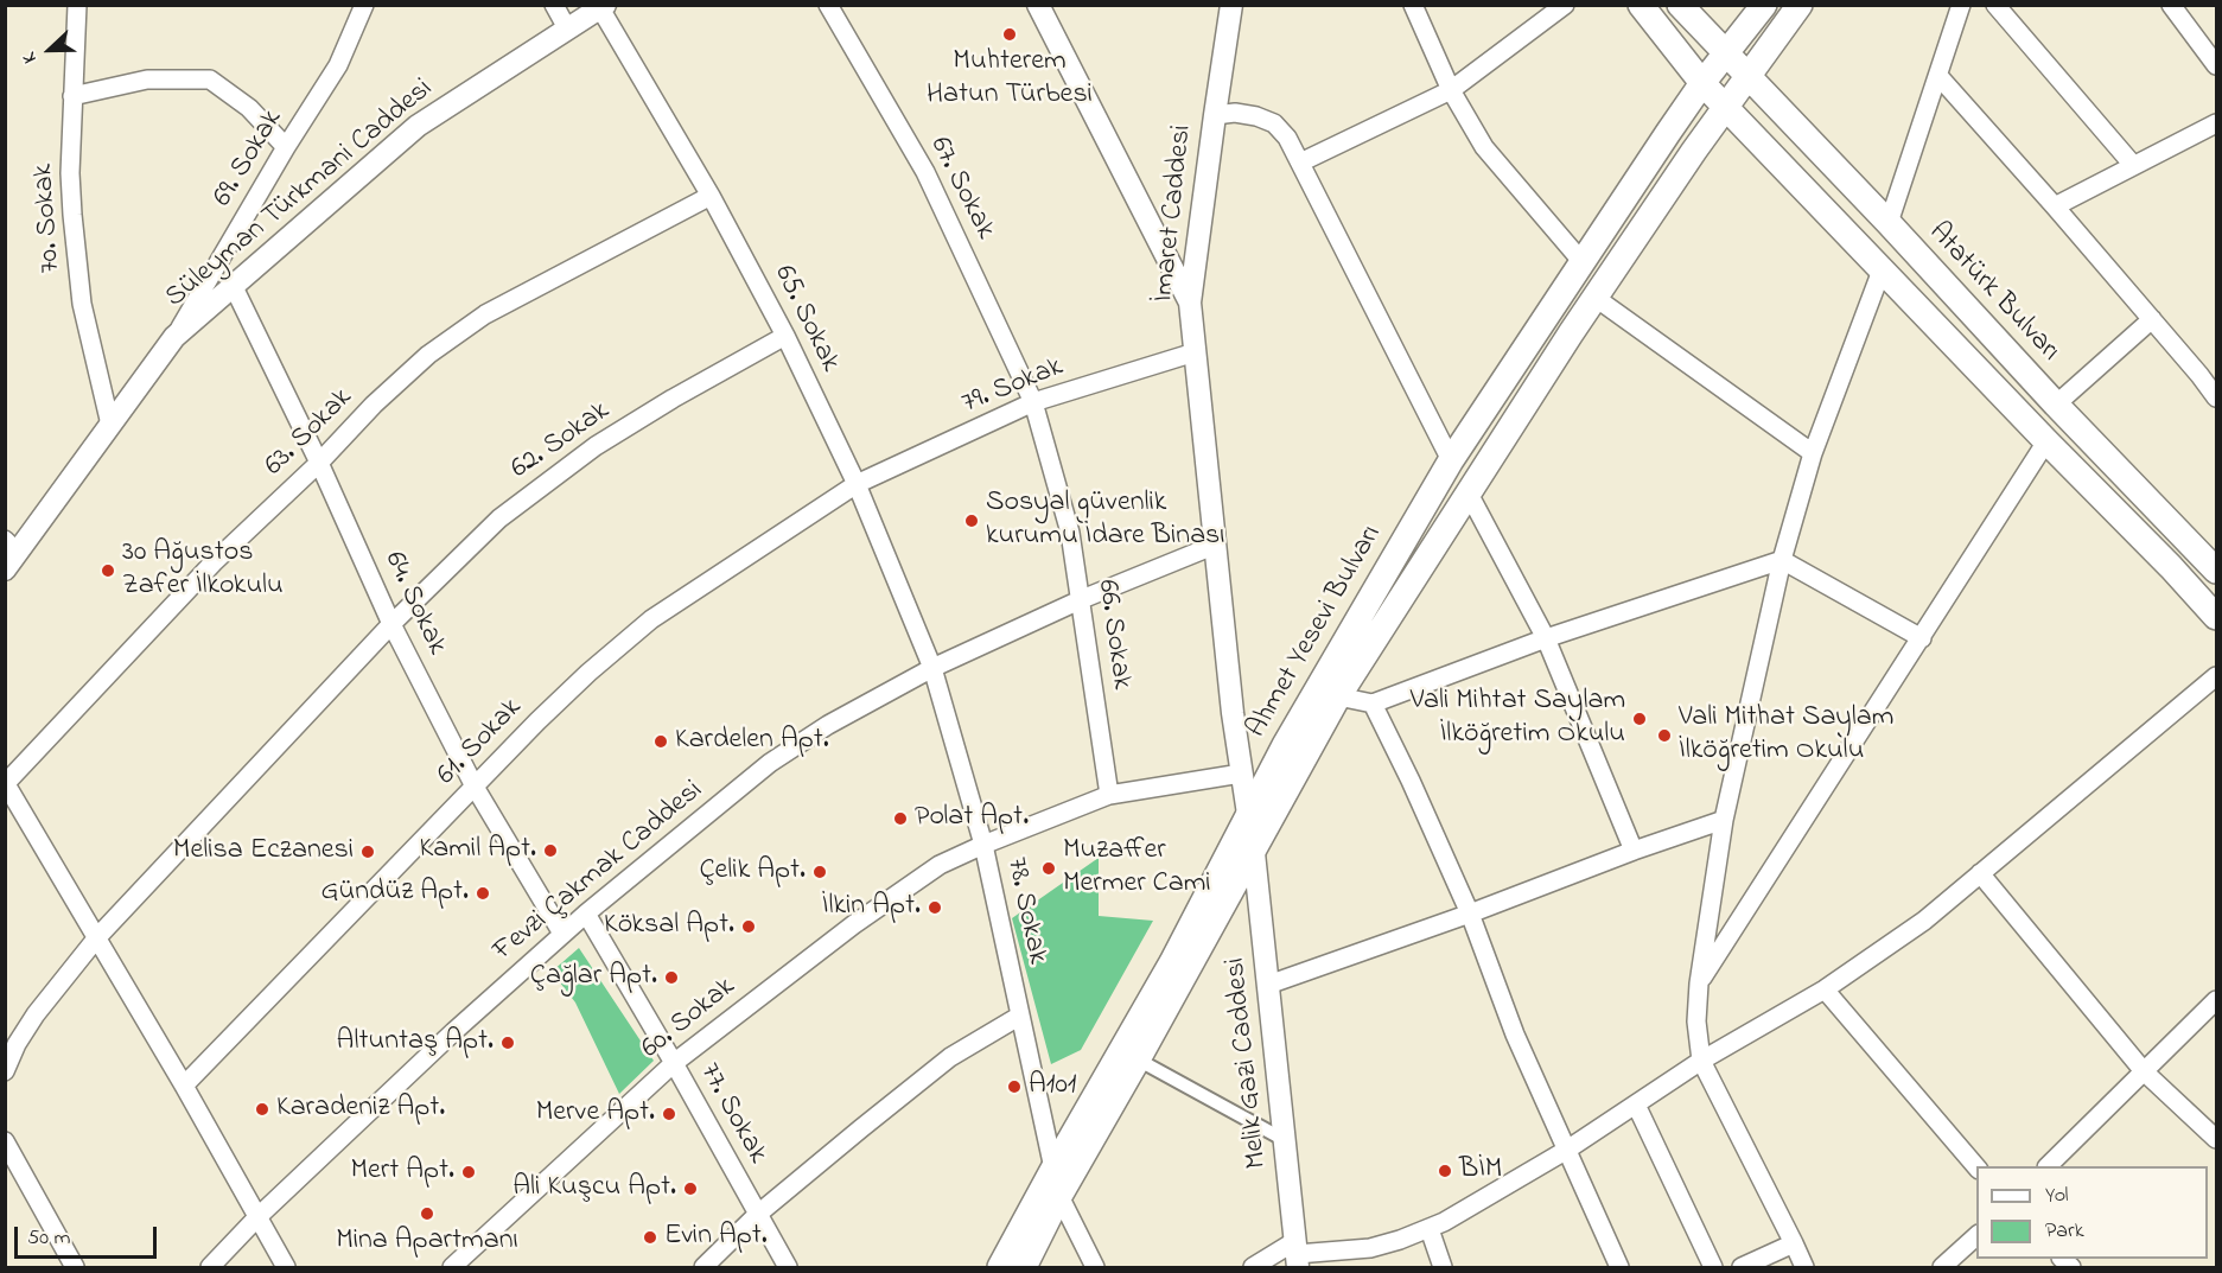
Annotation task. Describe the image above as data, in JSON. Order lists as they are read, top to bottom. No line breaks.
{"streets":{"main road":["Atatürk Bulvarı","Ahmet Yesevi Bulvarı"],"street":["69. Sokak","67. Sokak","Süleyman Türkmani Caddesi","İmaret Caddesi","70. Sokak","65. Sokak","79. Sokak","63. Sokak","62. Sokak","64. Sokak","66. Sokak","61. Sokak","Fevzi Çakmak Caddesi","78. Sokak","60. Sokak","Melik Gazi Caddesi","77. Sokak"]},"crossings":[["69. Sokak","Süleyman Türkmani Caddesi"],["67. Sokak","79. Sokak"],["67. Sokak","66. Sokak"],["Süleyman Türkmani Caddesi","70. Sokak"],["Süleyman Türkmani Caddesi","65. Sokak"],["Süleyman Türkmani Caddesi","64. Sokak"],["İmaret Caddesi","79. Sokak"],["İmaret Caddesi","Ahmet Yesevi Bulvarı"],["İmaret Caddesi","Fevzi Çakmak Caddesi"],["İmaret Caddesi","60. Sokak"],["İmaret Caddesi","Melik Gazi Caddesi"],["Atatürk Bulvarı","Ahmet Yesevi Bulvarı"],["65. Sokak","79. Sokak"],["65. Sokak","63. Sokak"],["65. Sokak","62. Sokak"],["65. Sokak","61. Sokak"],["65. Sokak","Fevzi Çakmak Caddesi"],["65. Sokak","78. Sokak"],["79. Sokak","66. Sokak"],["79. Sokak","61. Sokak"],["63. Sokak","64. Sokak"],["62. Sokak","64. Sokak"],["64. Sokak","61. Sokak"],["64. Sokak","Fevzi Çakmak Caddesi"],["Ahmet Yesevi Bulvarı","78. Sokak"],["Ahmet Yesevi Bulvarı","Melik Gazi Caddesi"],["66. Sokak","Fevzi Çakmak Caddesi"],["66. Sokak","60. Sokak"],["Fevzi Çakmak Caddesi","78. Sokak"],["Fevzi Çakmak Caddesi","77. Sokak"],["78. Sokak","60. Sokak"],["60. Sokak","77. Sokak"]],"places":["Muhterem Hatun Türbesi","Sosyal güvenlik kurumu İdare Binası","30 Ağustos Zafer İlkokulu","Vali Mihtat Saylam İlköğretim Okulu","Vali Mithat Saylam İlköğretim Okulu","Kardelen Apt.","Polat Apt.","Kamil Apt.","Melisa Eczanesi","Muzaffer Mermer Cami","Çelik Apt.","Gündüz Apt.","İlkin Apt.","Köksal Apt.","Çağlar Apt.","Altuntaş Apt.","A101","Karadeniz Apt.","Merve Apt.","BİM","Mert Apt.","Ali Kuşcu Apt.","Mina Apartmanı","Evin Apt."],"legend":["Yol","Park"],"scale_bar":"50 m","north":"left"}
